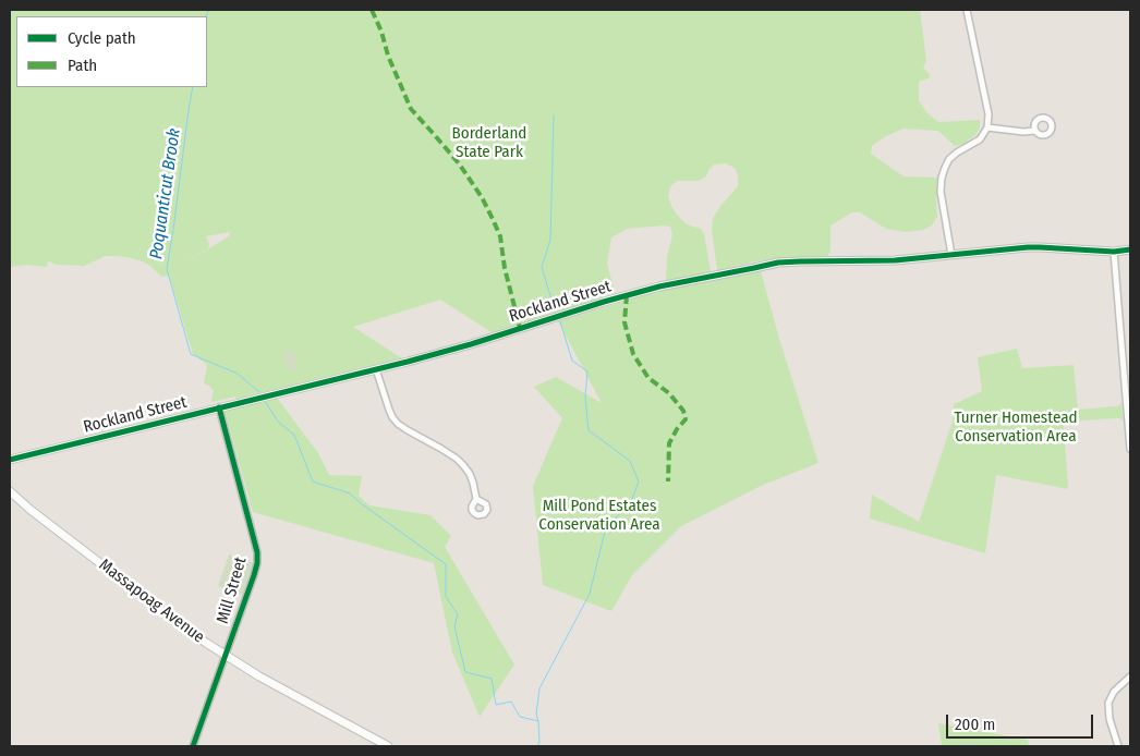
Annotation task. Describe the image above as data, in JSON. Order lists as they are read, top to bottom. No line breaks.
{"streets":{"street":["Rockland Street","Mill Street","Massapoag Avenue"]},"crossings":[["Rockland Street","Mill Street"],["Mill Street","Massapoag Avenue"]],"water":["Poquanticut Brook"],"parks":["Borderland State Park","Turner Homestead Conservation Area","Mill Pond Estates Conservation Area"],"legend":["Cycle path","Path"],"scale_bar":"200 m"}
